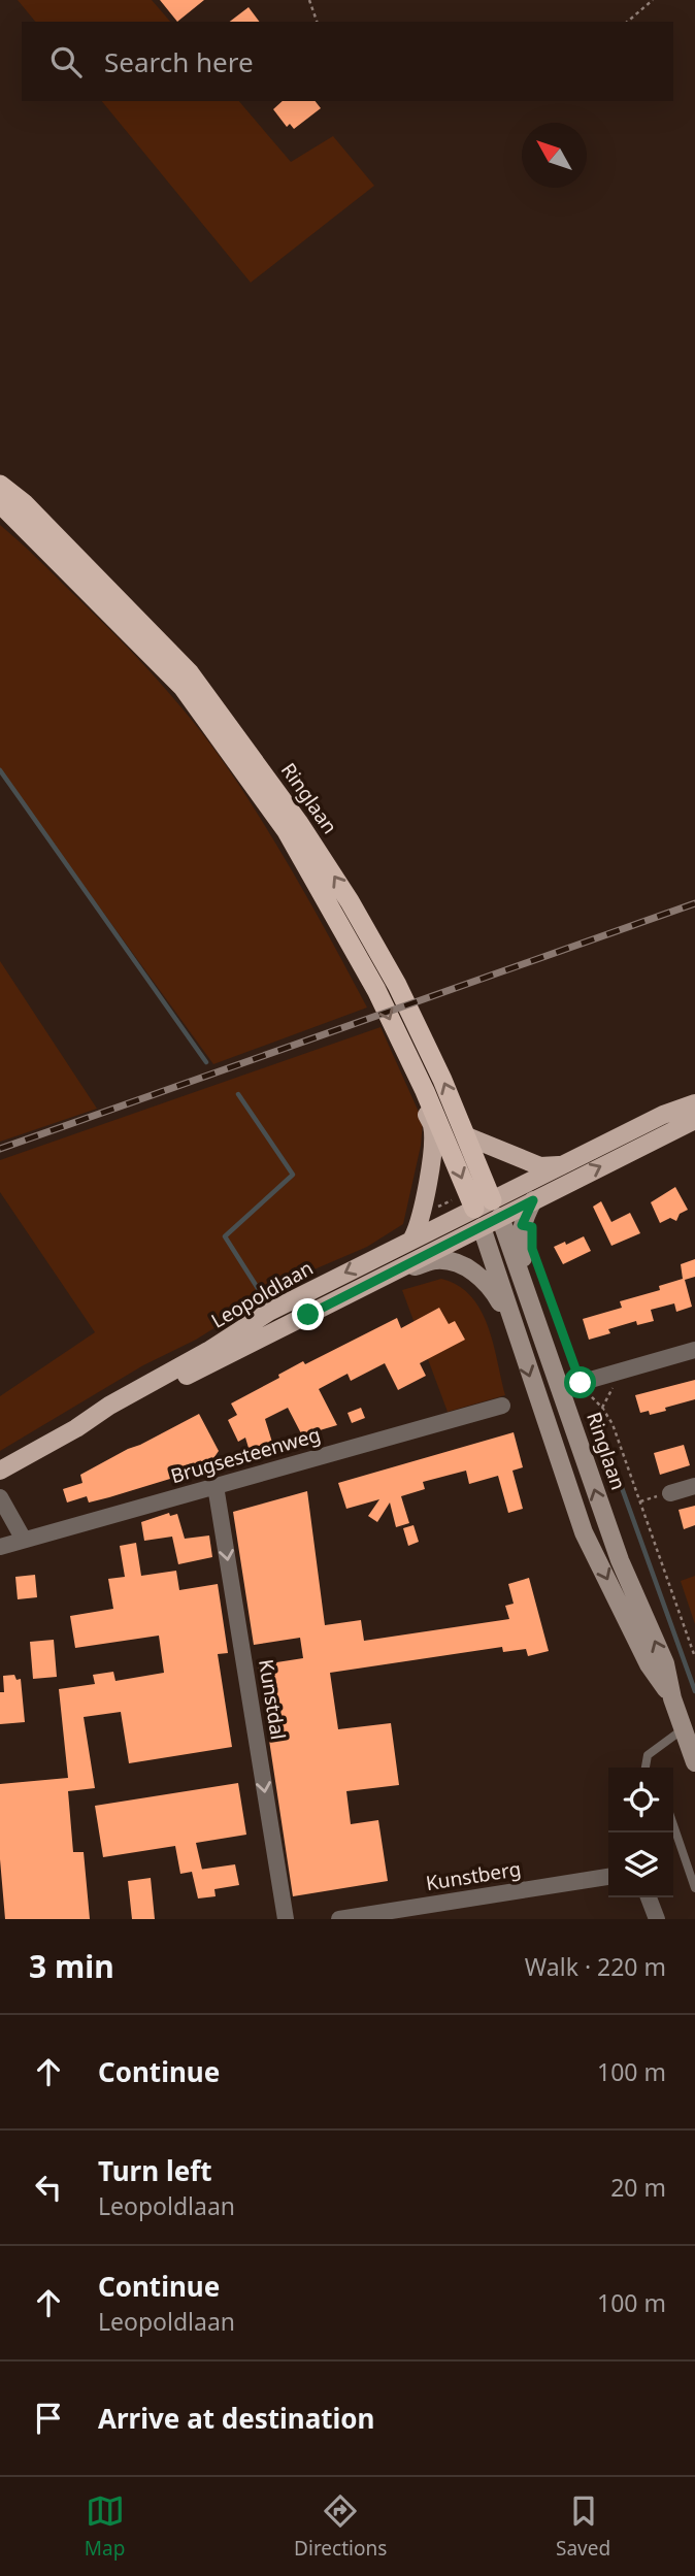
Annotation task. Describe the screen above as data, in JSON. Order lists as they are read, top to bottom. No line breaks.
{"streets":{"highway":["Ringlaan"],"main road":["Leopoldlaan"],"street":["Brugsesteenweg","Kunstdal","Kunstberg"]},"crossings":[["Ringlaan","Leopoldlaan"],["Brugsesteenweg","Kunstdal"]],"one_way":["Kunstdal"],"north":"top left","page":{"search":"Search here","heading":["3 min","Walk · 220 m"],"list":[["Continue","100 m"],["Turn left","Leopoldlaan","20 m"],["Continue","Leopoldlaan","100 m"],"Arrive at destination"],"nav":["Map","Directions","Saved"]}}
